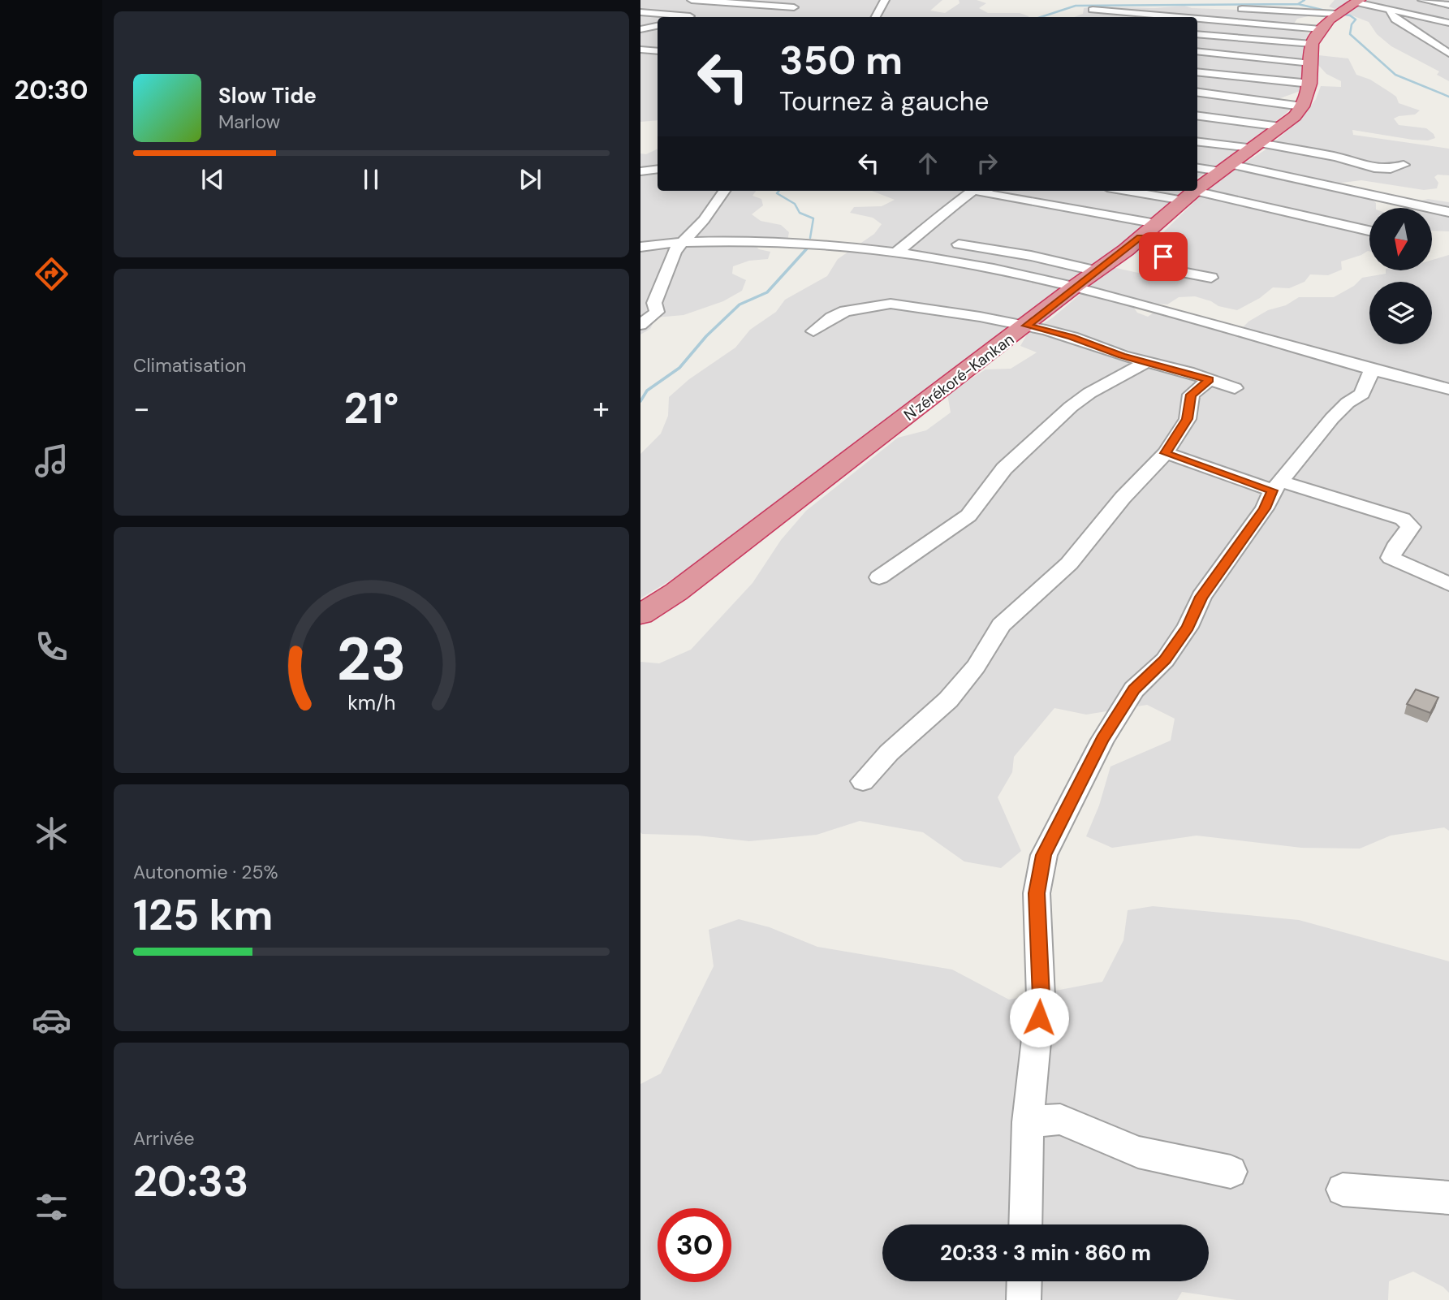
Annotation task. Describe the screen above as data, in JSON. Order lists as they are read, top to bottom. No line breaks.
{"streets":{"highway":["N'zérékoré-Kankan"]},"north":"bottom","page":{"tabs":"20:30","turn":["350 m","Tournez à gauche"],"song":["Slow Tide","Marlow"],"tile":["Climatisation",["Autonomie · 25%","125 km"],["Arrivée","20:33"]],"heat":["−","21°","+"],"limit":"30","trip":"20:33 · 3 min · 860 m","gauge":["23","km/h"]}}
